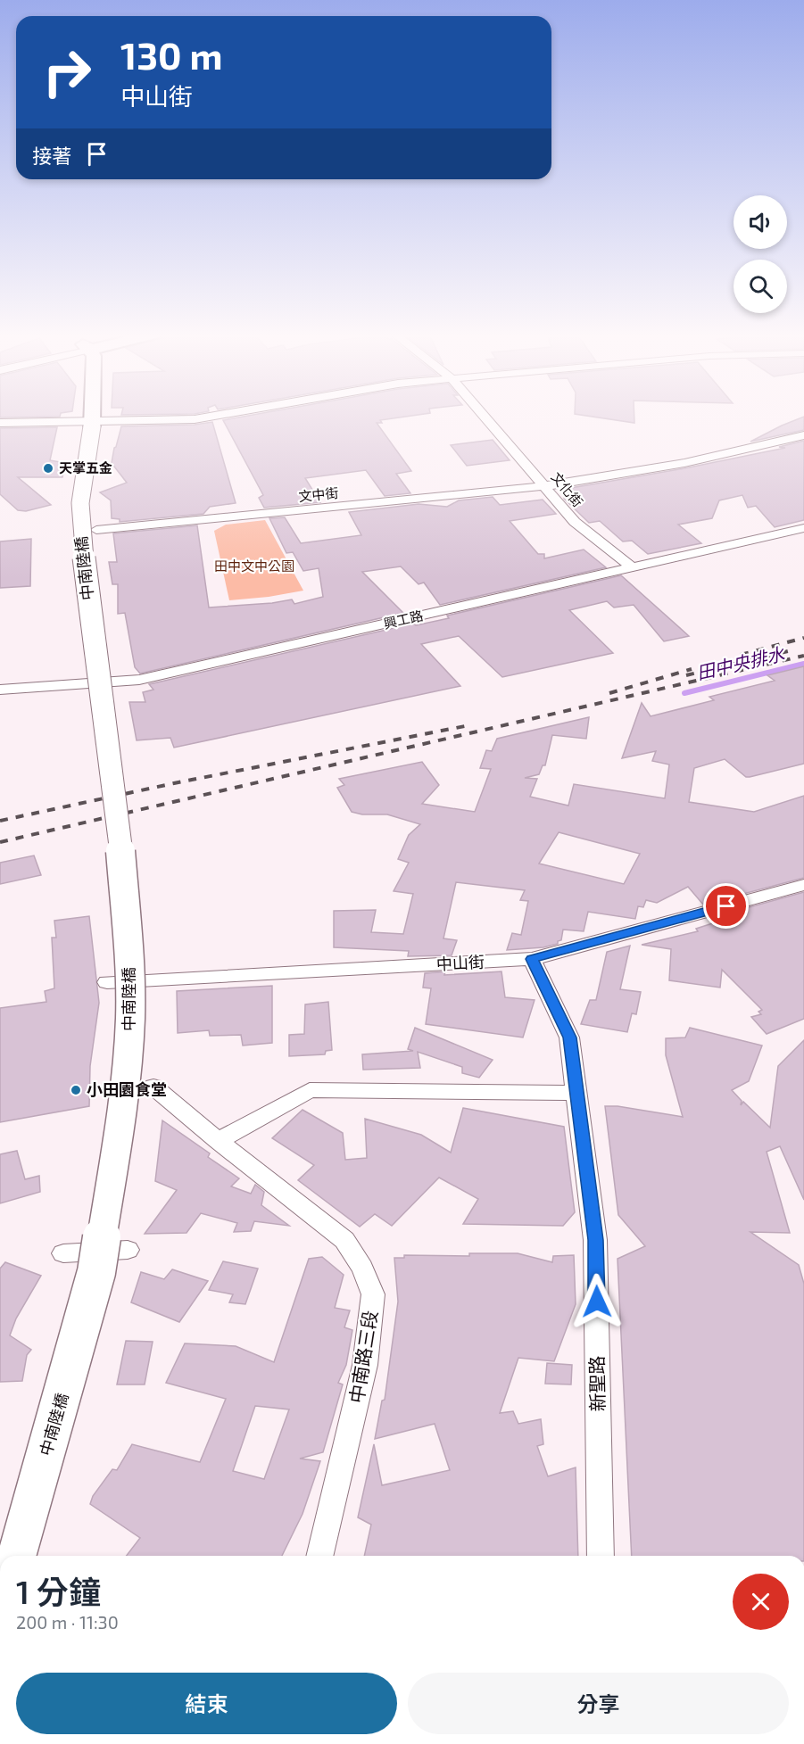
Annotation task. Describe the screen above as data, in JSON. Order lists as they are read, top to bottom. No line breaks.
{"streets":{"main road":["中南陸橋"],"street":["文化街","文中街","興工路","中山街","中南路三段","新聖路"]},"crossings":[["文化街","文中街"],["文化街","興工路"],["中山街","新聖路"]],"water":["田中央排水"],"parks":["田中文中公園"],"places":["天掌五金","小田園食堂"],"page":{"turn":["130 m","中山街"],"then":"接著","heading":["1 分鐘","200 m · 11:30"],"buttons":["結束","分享"]}}
